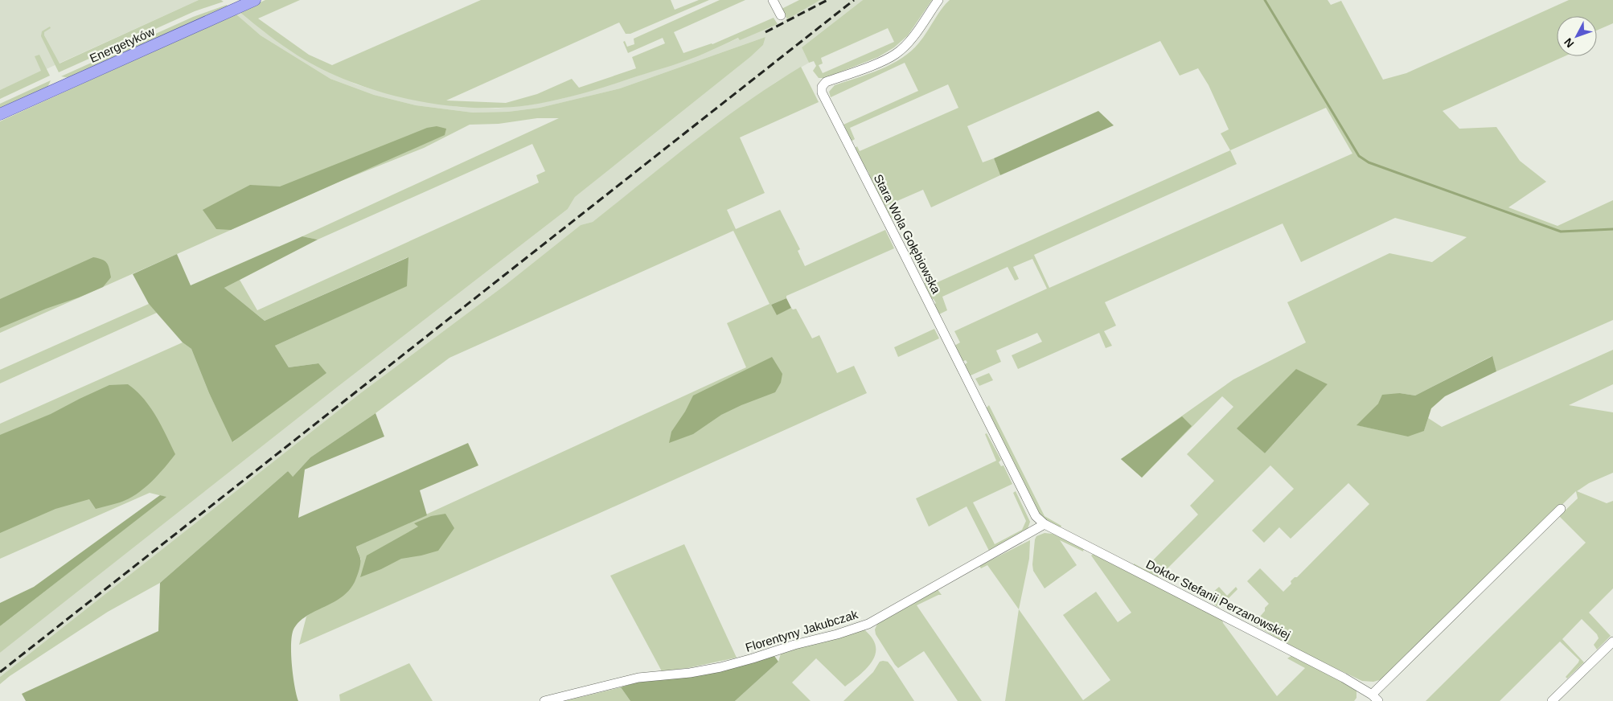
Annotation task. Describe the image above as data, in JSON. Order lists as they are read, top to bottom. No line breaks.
{"streets":{"main road":["Energetyków"],"street":["Stara Wola Gołębiowska","Doktor Stefanii Perzanowskiej","Florentyny Jakubczak"]},"crossings":[["Stara Wola Gołębiowska","Doktor Stefanii Perzanowskiej"],["Stara Wola Gołębiowska","Florentyny Jakubczak"],["Doktor Stefanii Perzanowskiej","Florentyny Jakubczak"]],"north":"bottom left"}
